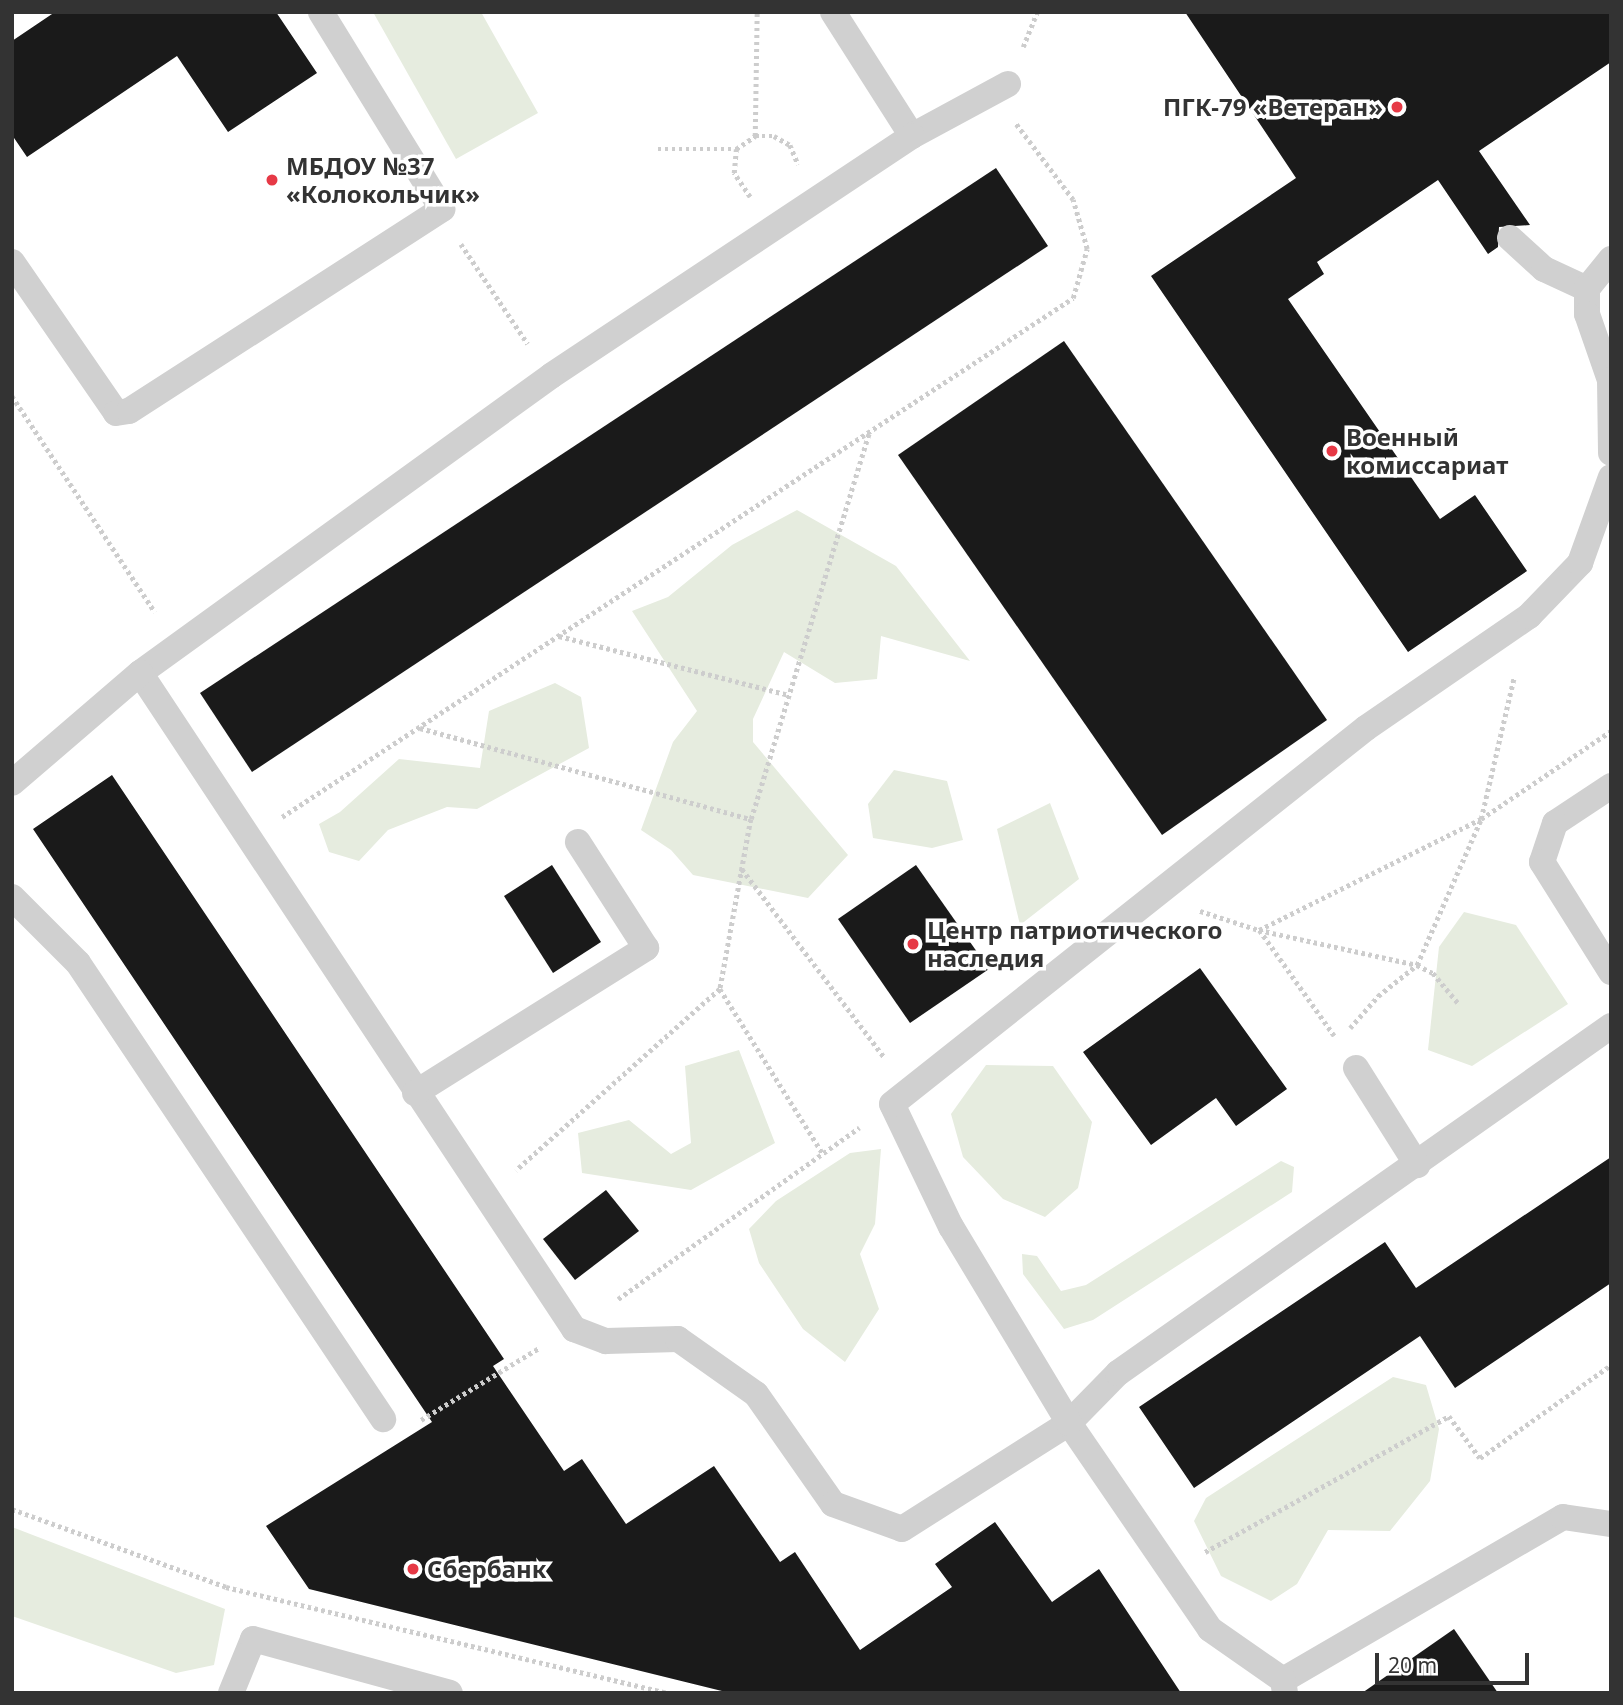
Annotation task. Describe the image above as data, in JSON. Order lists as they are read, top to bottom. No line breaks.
{"places":["ПГК-79 «Ветеран»","МБДОУ №37 «Колокольчик»","Военный комиссариат","Центр патриотического наследия","Сбербанк"],"scale_bar":"20 m"}
